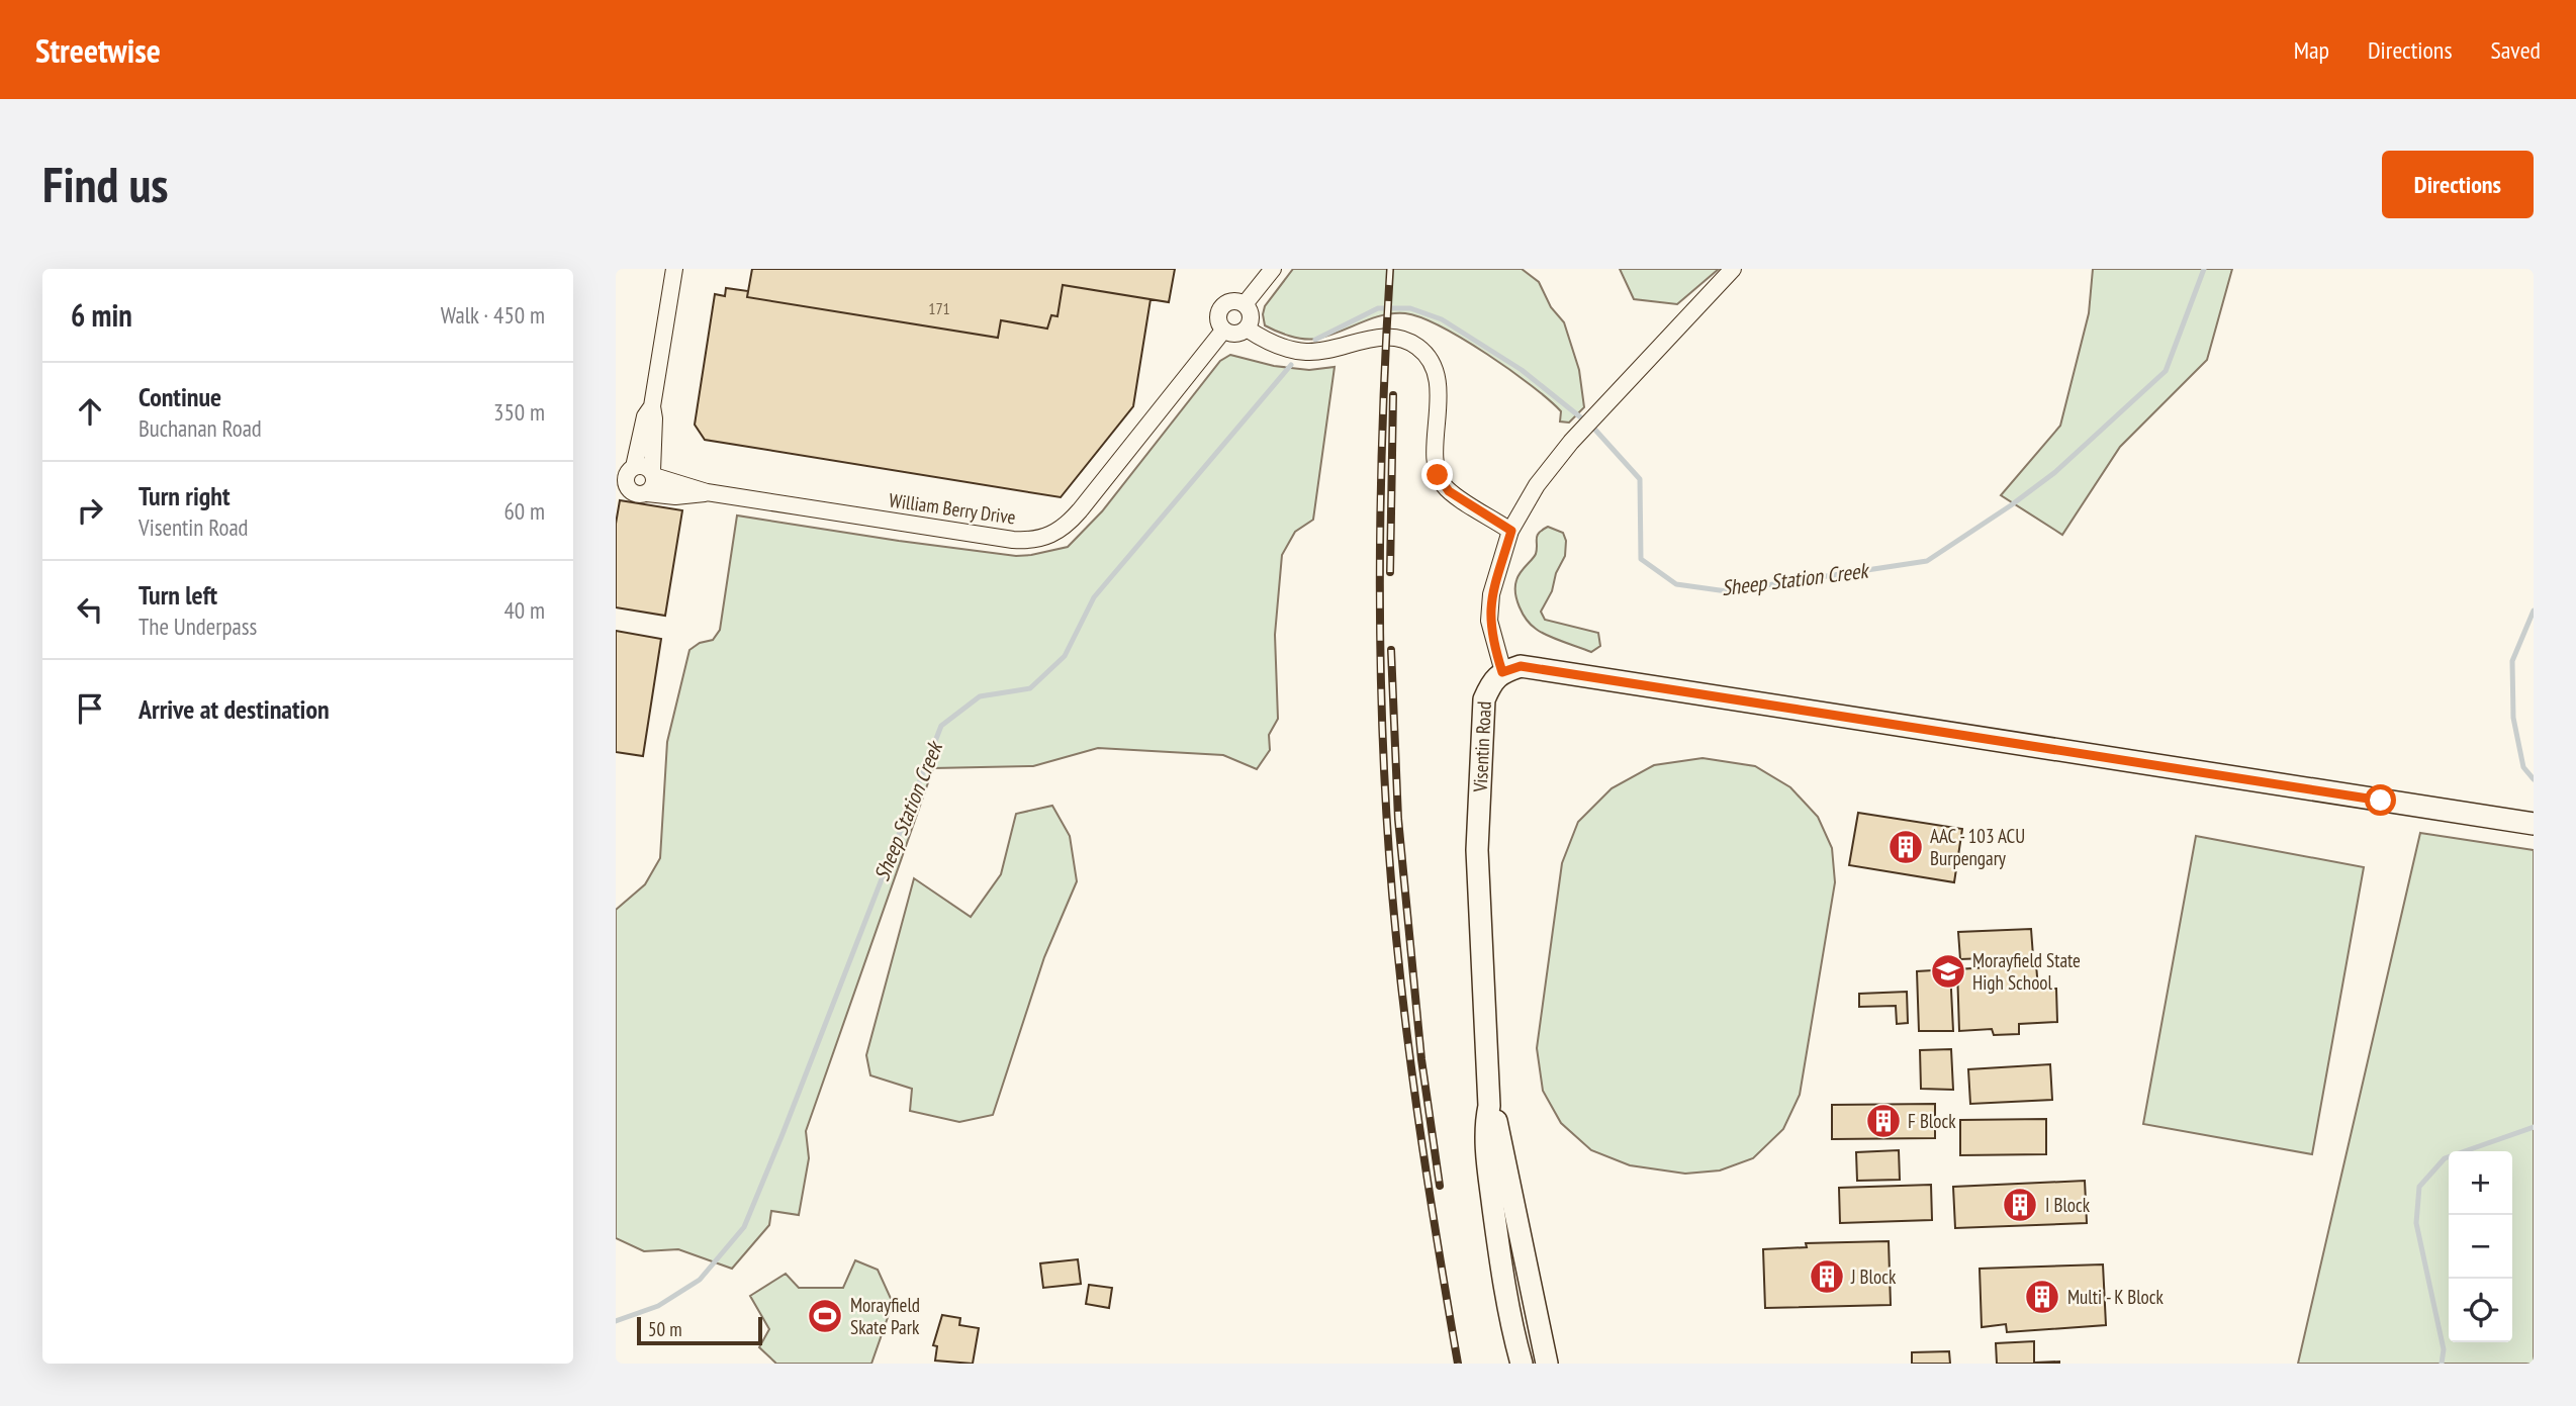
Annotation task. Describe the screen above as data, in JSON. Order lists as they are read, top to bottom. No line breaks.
{"streets":{"main road":["Visentin Road"],"street":["William Berry Drive"]},"water":["Sheep Station Creek"],"places":{"building":["AAC - 103 ACU Burpengary","F Block","I Block","J Block","Multi - K Block"],"school or university":["Morayfield State High School"],"sports":["Morayfield Skate Park"]},"house_numbers":["171"],"scale_bar":"50 m","page":{"header":"Streetwise","nav":["Map","Directions","Saved"],"buttons":"Directions","title":"Find us","heading":["6 min","Walk · 450 m"],"list":[["Continue","Buchanan Road","350 m"],["Turn right","Visentin Road","60 m"],["Turn left","The Underpass","40 m"],"Arrive at destination"],"map_buttons":["+","−"],"scale":"50 m"}}
